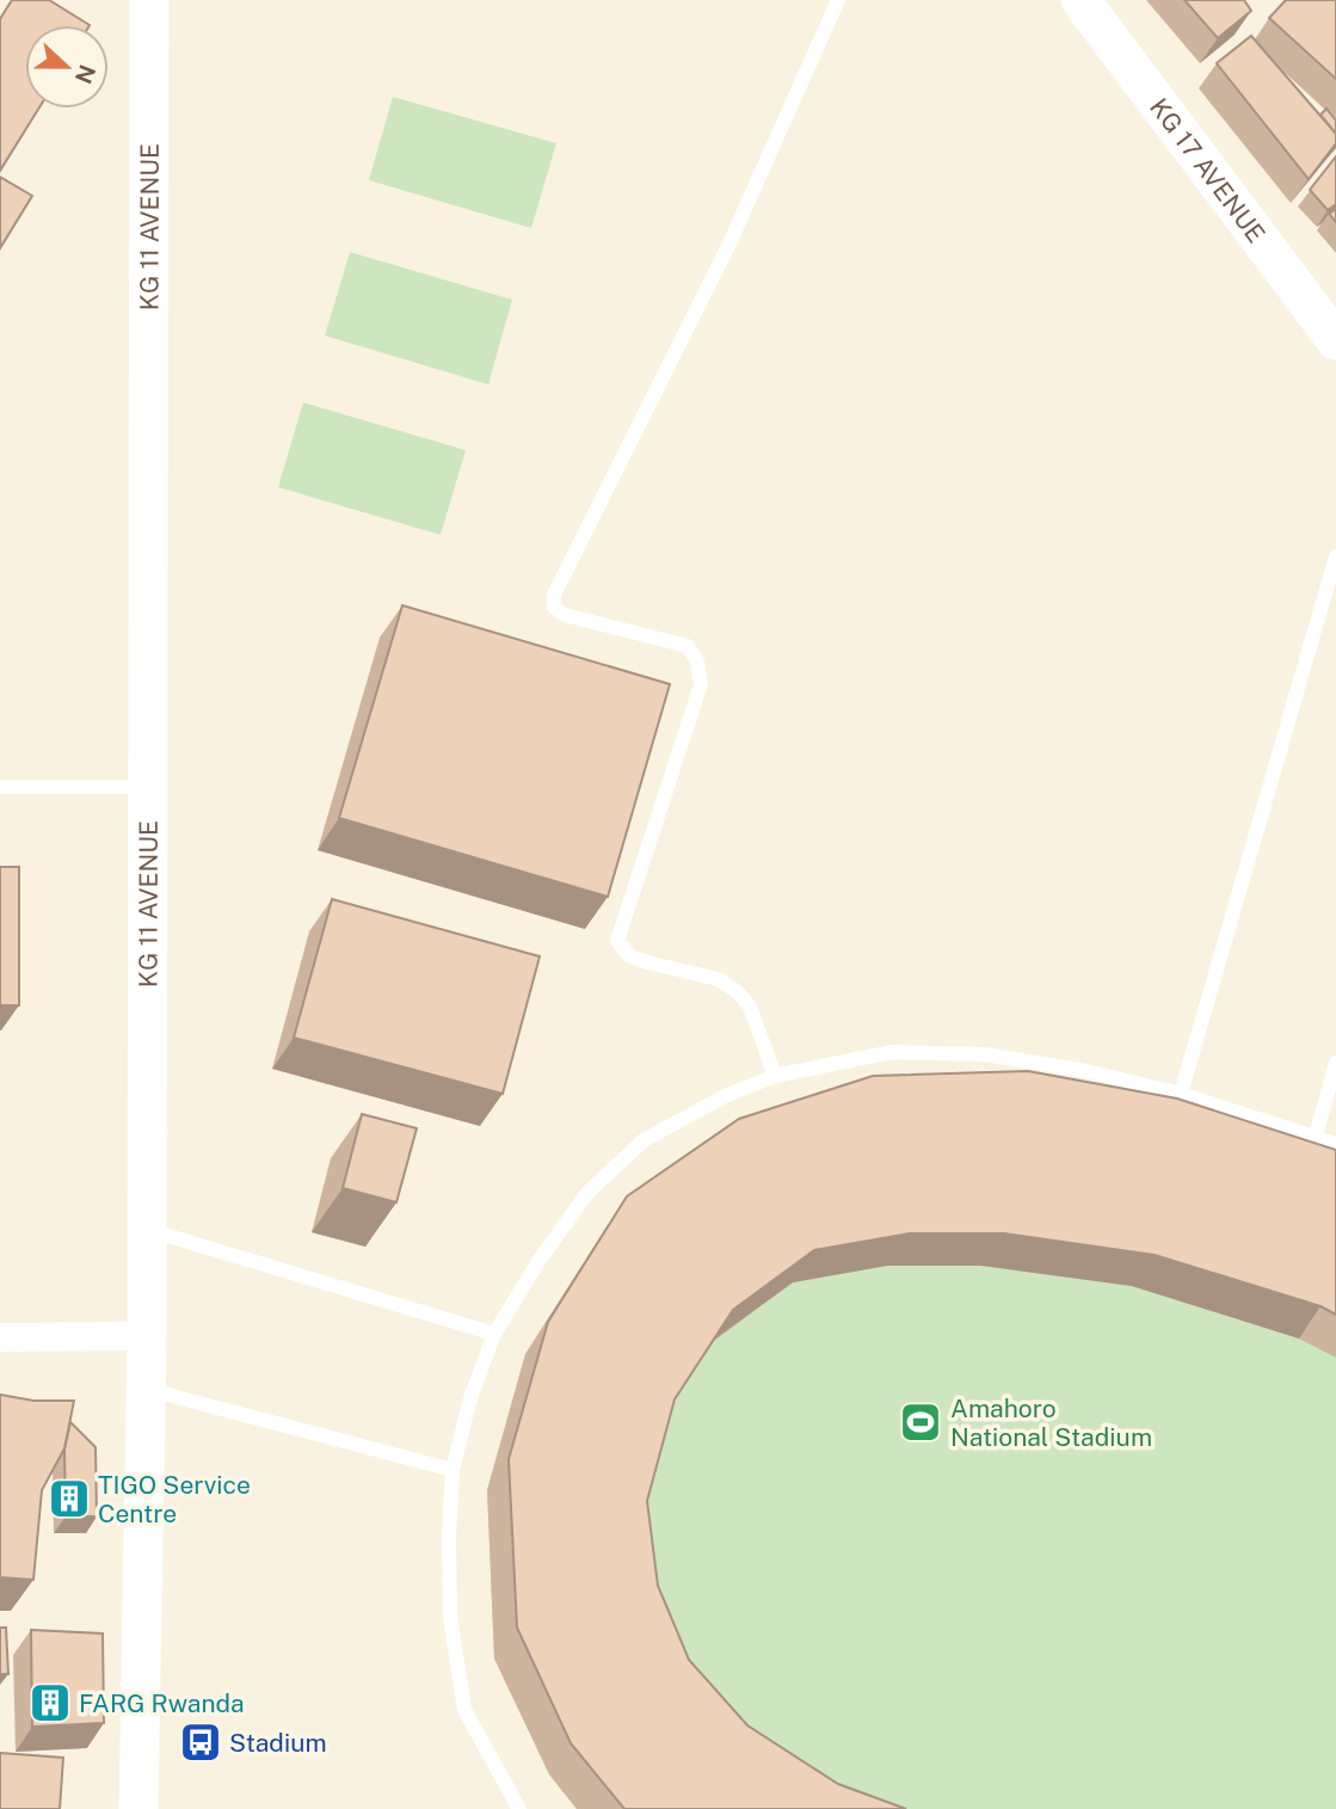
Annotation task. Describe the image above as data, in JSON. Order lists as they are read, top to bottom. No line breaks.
{"streets":{"main road":["KG 17 AVENUE","KG 11 AVENUE"]},"places":{"sports":["Amahoro National Stadium"],"building":["TIGO Service Centre","FARG Rwanda"],"bus stop":["Stadium"]},"north":"right"}
